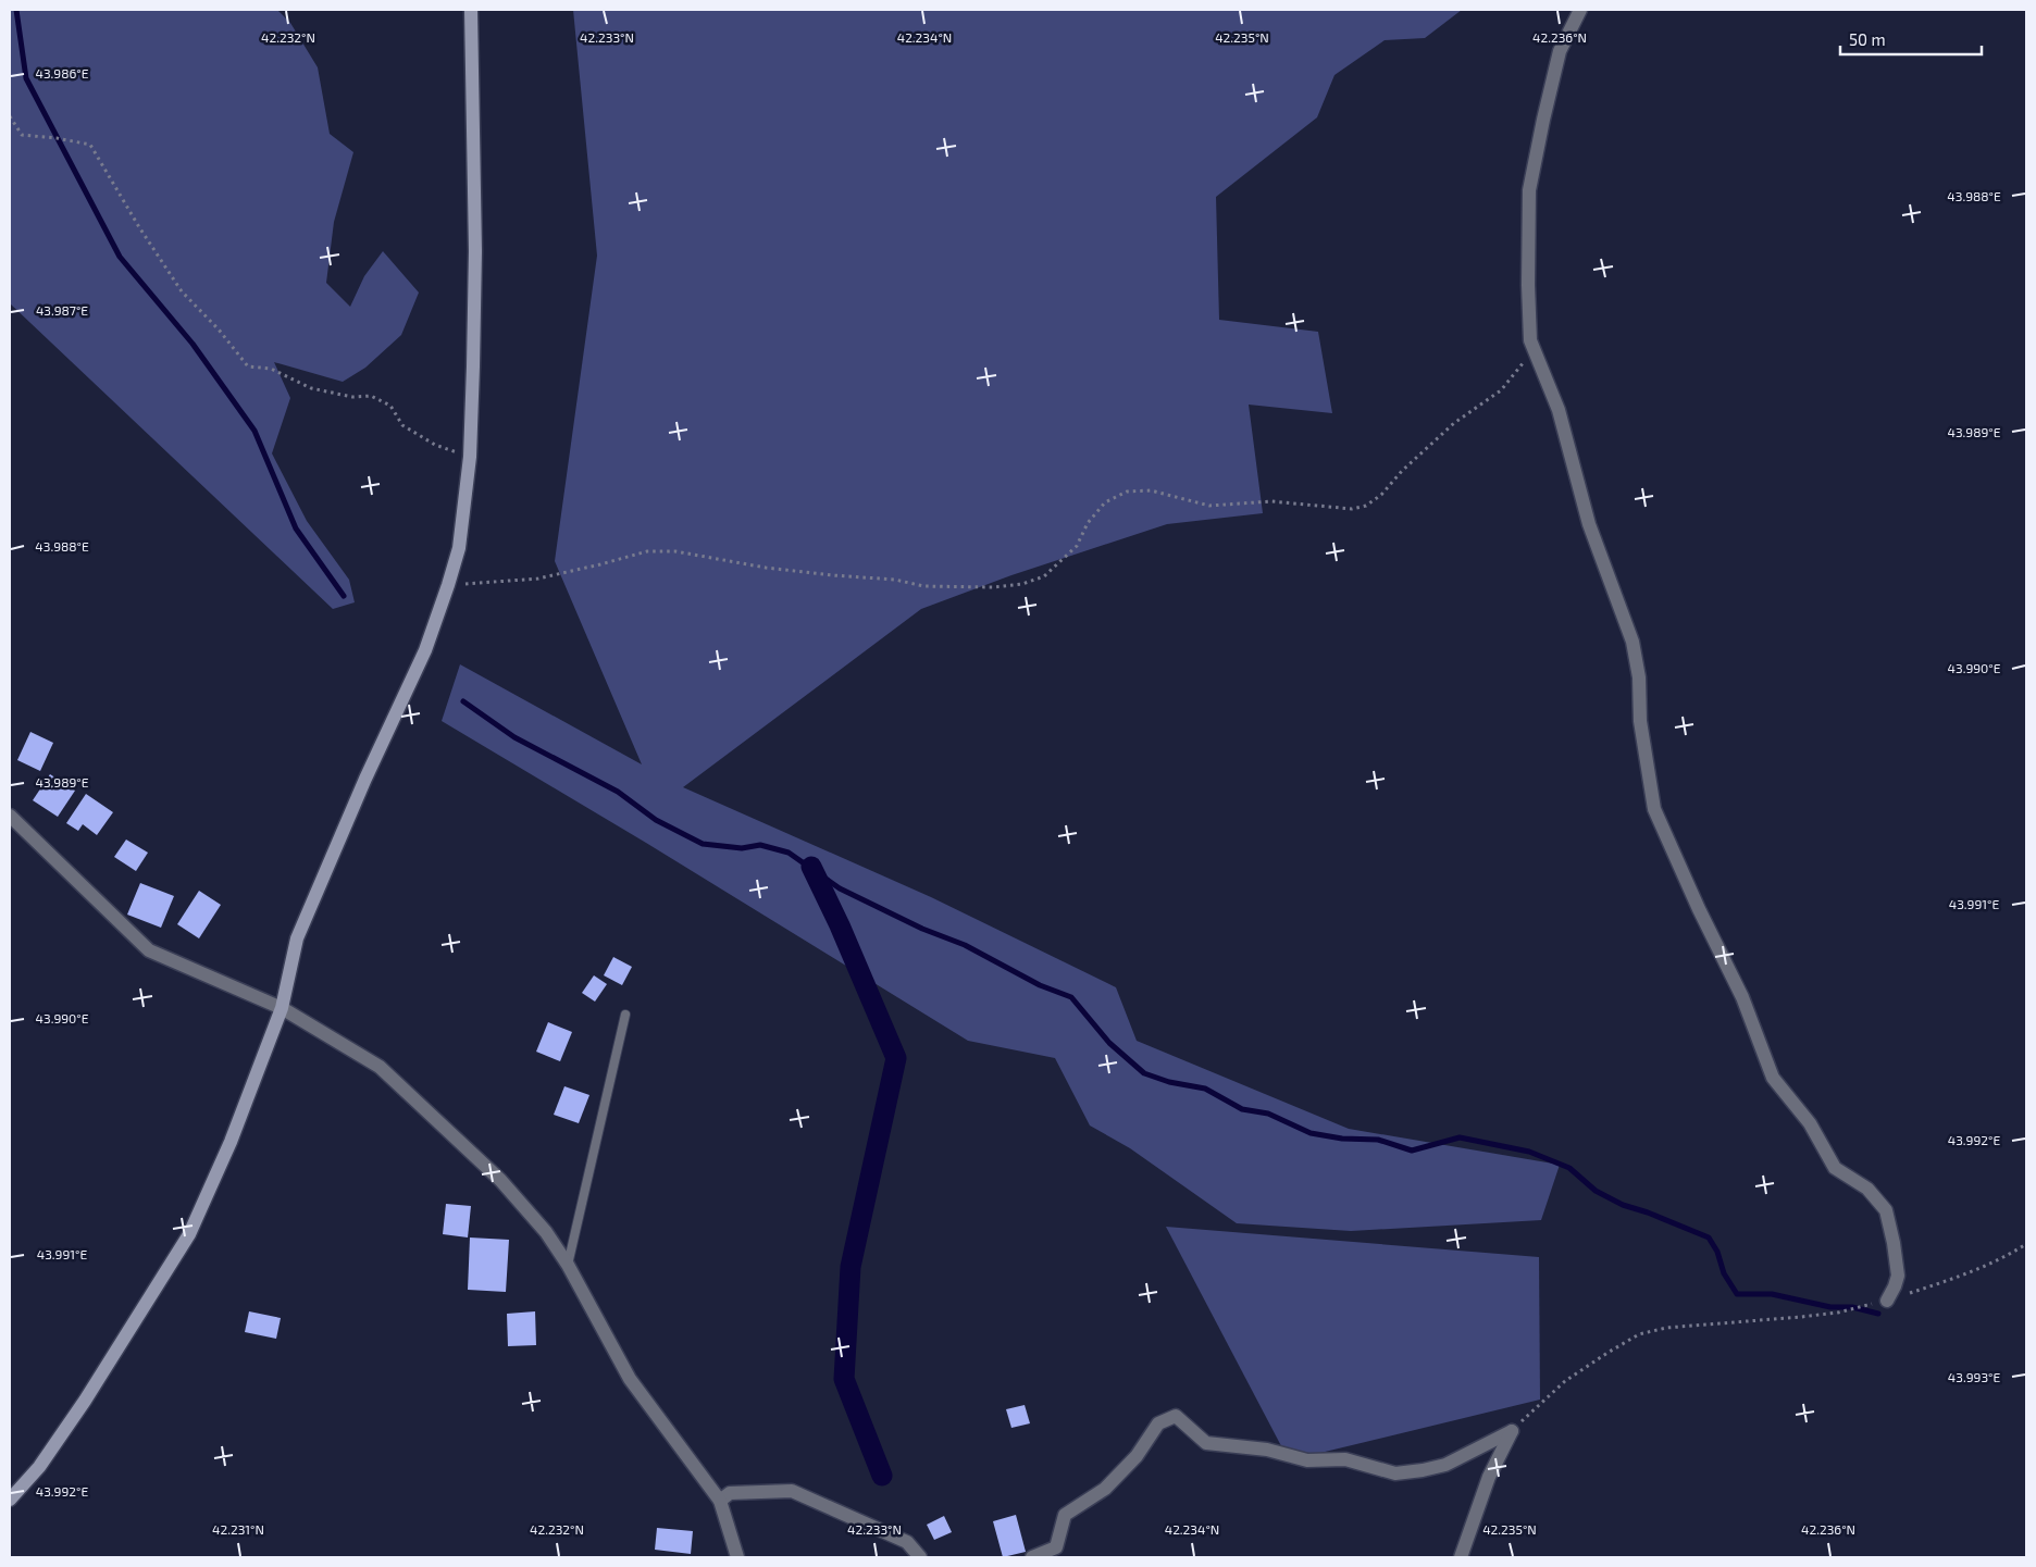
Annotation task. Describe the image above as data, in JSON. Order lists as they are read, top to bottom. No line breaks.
{"scale_bar":"50 m","coordinates":["42.232°N","42.233°N","42.234°N","42.235°N","42.236°N","43.986°E","43.988°E","43.987°E","43.989°E","43.990°E","43.991°E","43.992°E","43.993°E","42.231°N"]}
